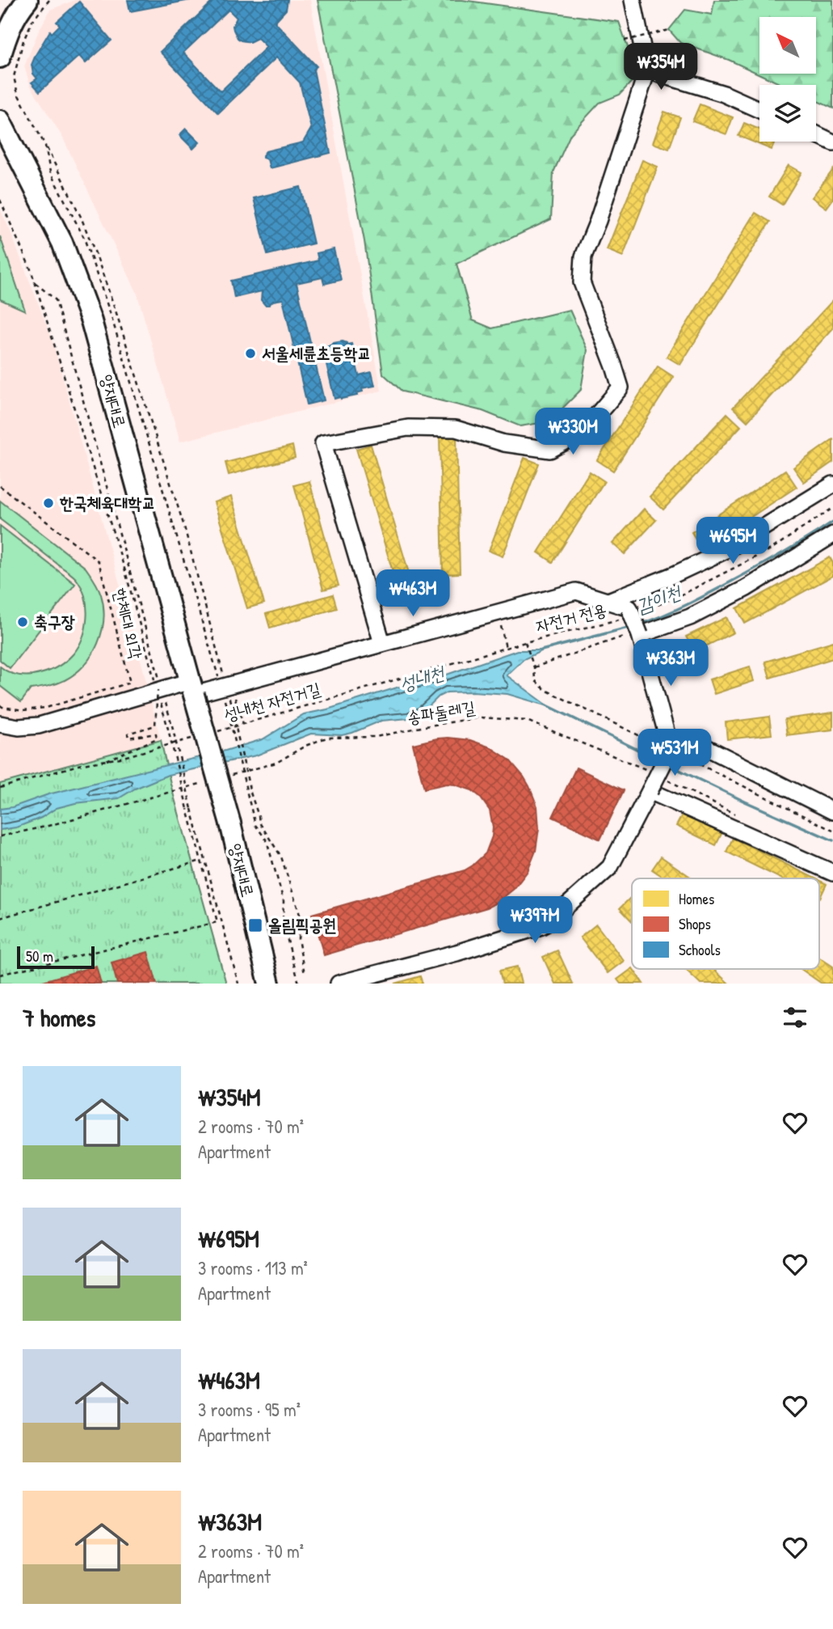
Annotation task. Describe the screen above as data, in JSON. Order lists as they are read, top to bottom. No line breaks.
{"streets":{"main road":["양재대로"],"path":["자전거 전용","한체대 외각","성내천 자전거길","송파둘레길"]},"crossings":[["자전거 전용","성내천 자전거길"]],"water":["감이천","성내천"],"places":{"other":["서울세륜초등학교","한국체육대학교","축구장"],"transit":["올림픽공원"]},"legend":["Homes","Shops","Schools"],"scale_bar":"50 m","north":"top left","page":{"price":["₩354M","₩330M","₩695M","₩463M","₩363M","₩531M","₩397M"],"scale":"50 m","heading":"7 homes","list":[{"name":"₩354M","note":"2 rooms · 70 m² · Apartment"},{"name":"₩695M","note":"3 rooms · 113 m² · Apartment"},{"name":"₩463M","note":"3 rooms · 95 m² · Apartment"},{"name":"₩363M","note":"2 rooms · 70 m² · Apartment"}]}}
